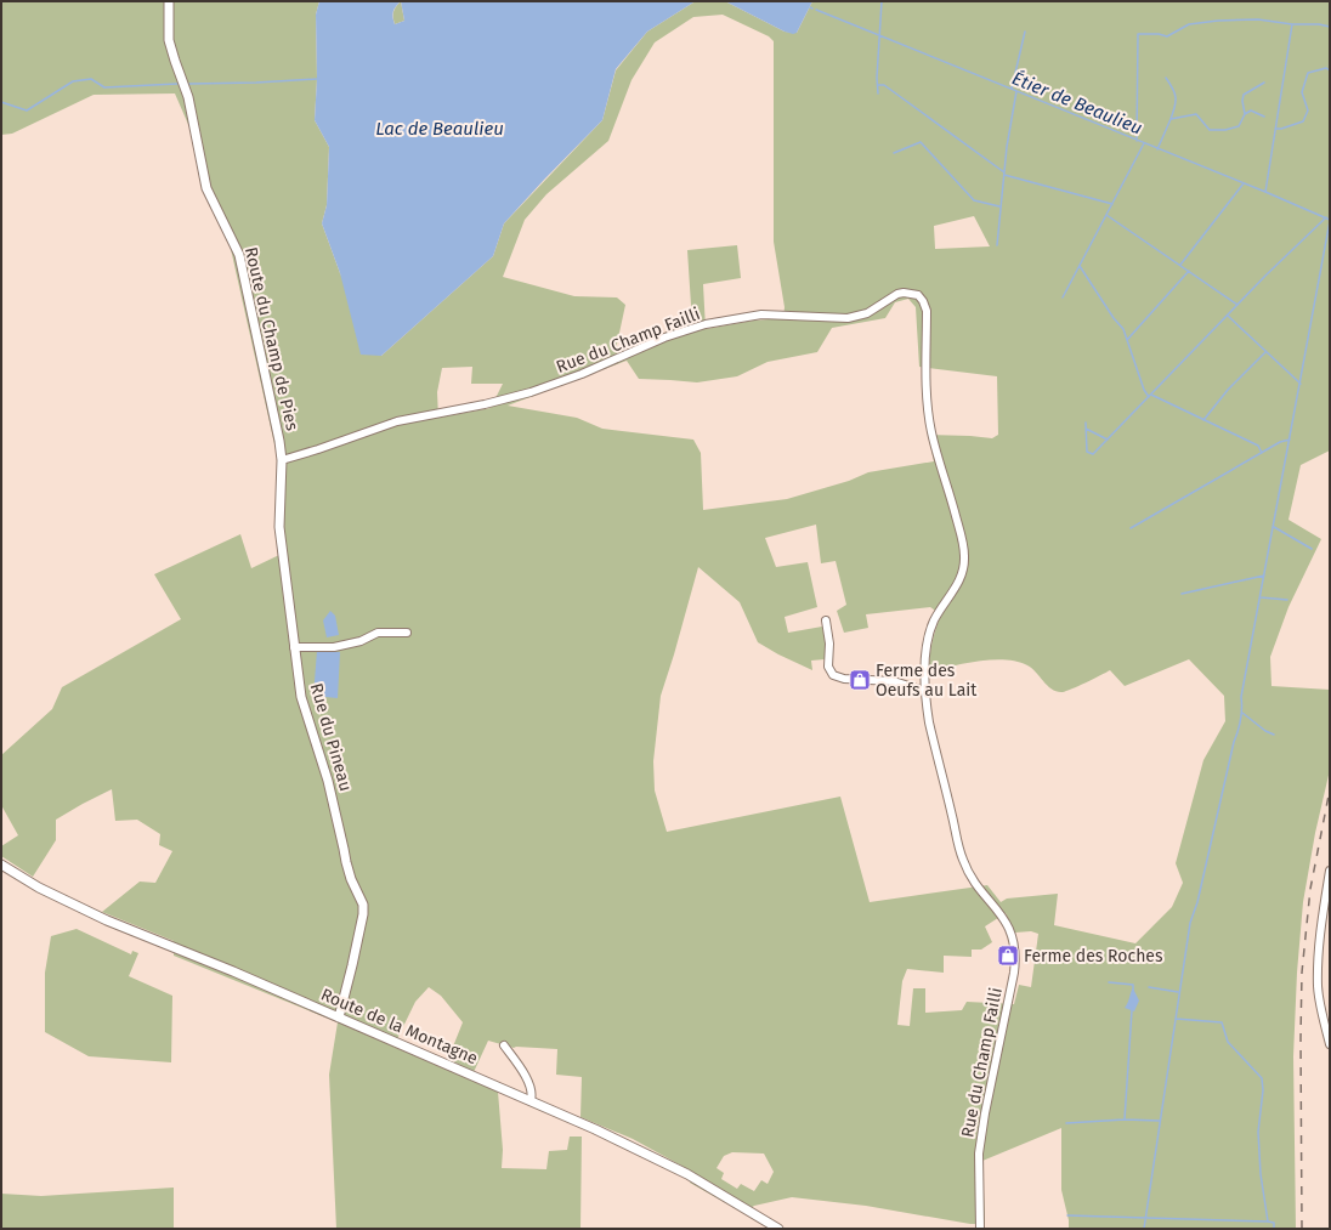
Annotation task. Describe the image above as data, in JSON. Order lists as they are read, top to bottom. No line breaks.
{"streets":{"street":["Route du Champ de Pies","Rue du Champ Failli","Rue du Pineau","Route de la Montagne"]},"crossings":[["Route du Champ de Pies","Rue du Champ Failli"],["Route du Champ de Pies","Rue du Pineau"],["Rue du Champ Failli","Rue du Pineau"],["Rue du Pineau","Route de la Montagne"]],"water":["Étier de Beaulieu","Lac de Beaulieu"],"places":{"shop":["Ferme des Oeufs au Lait","Ferme des Roches"]}}
